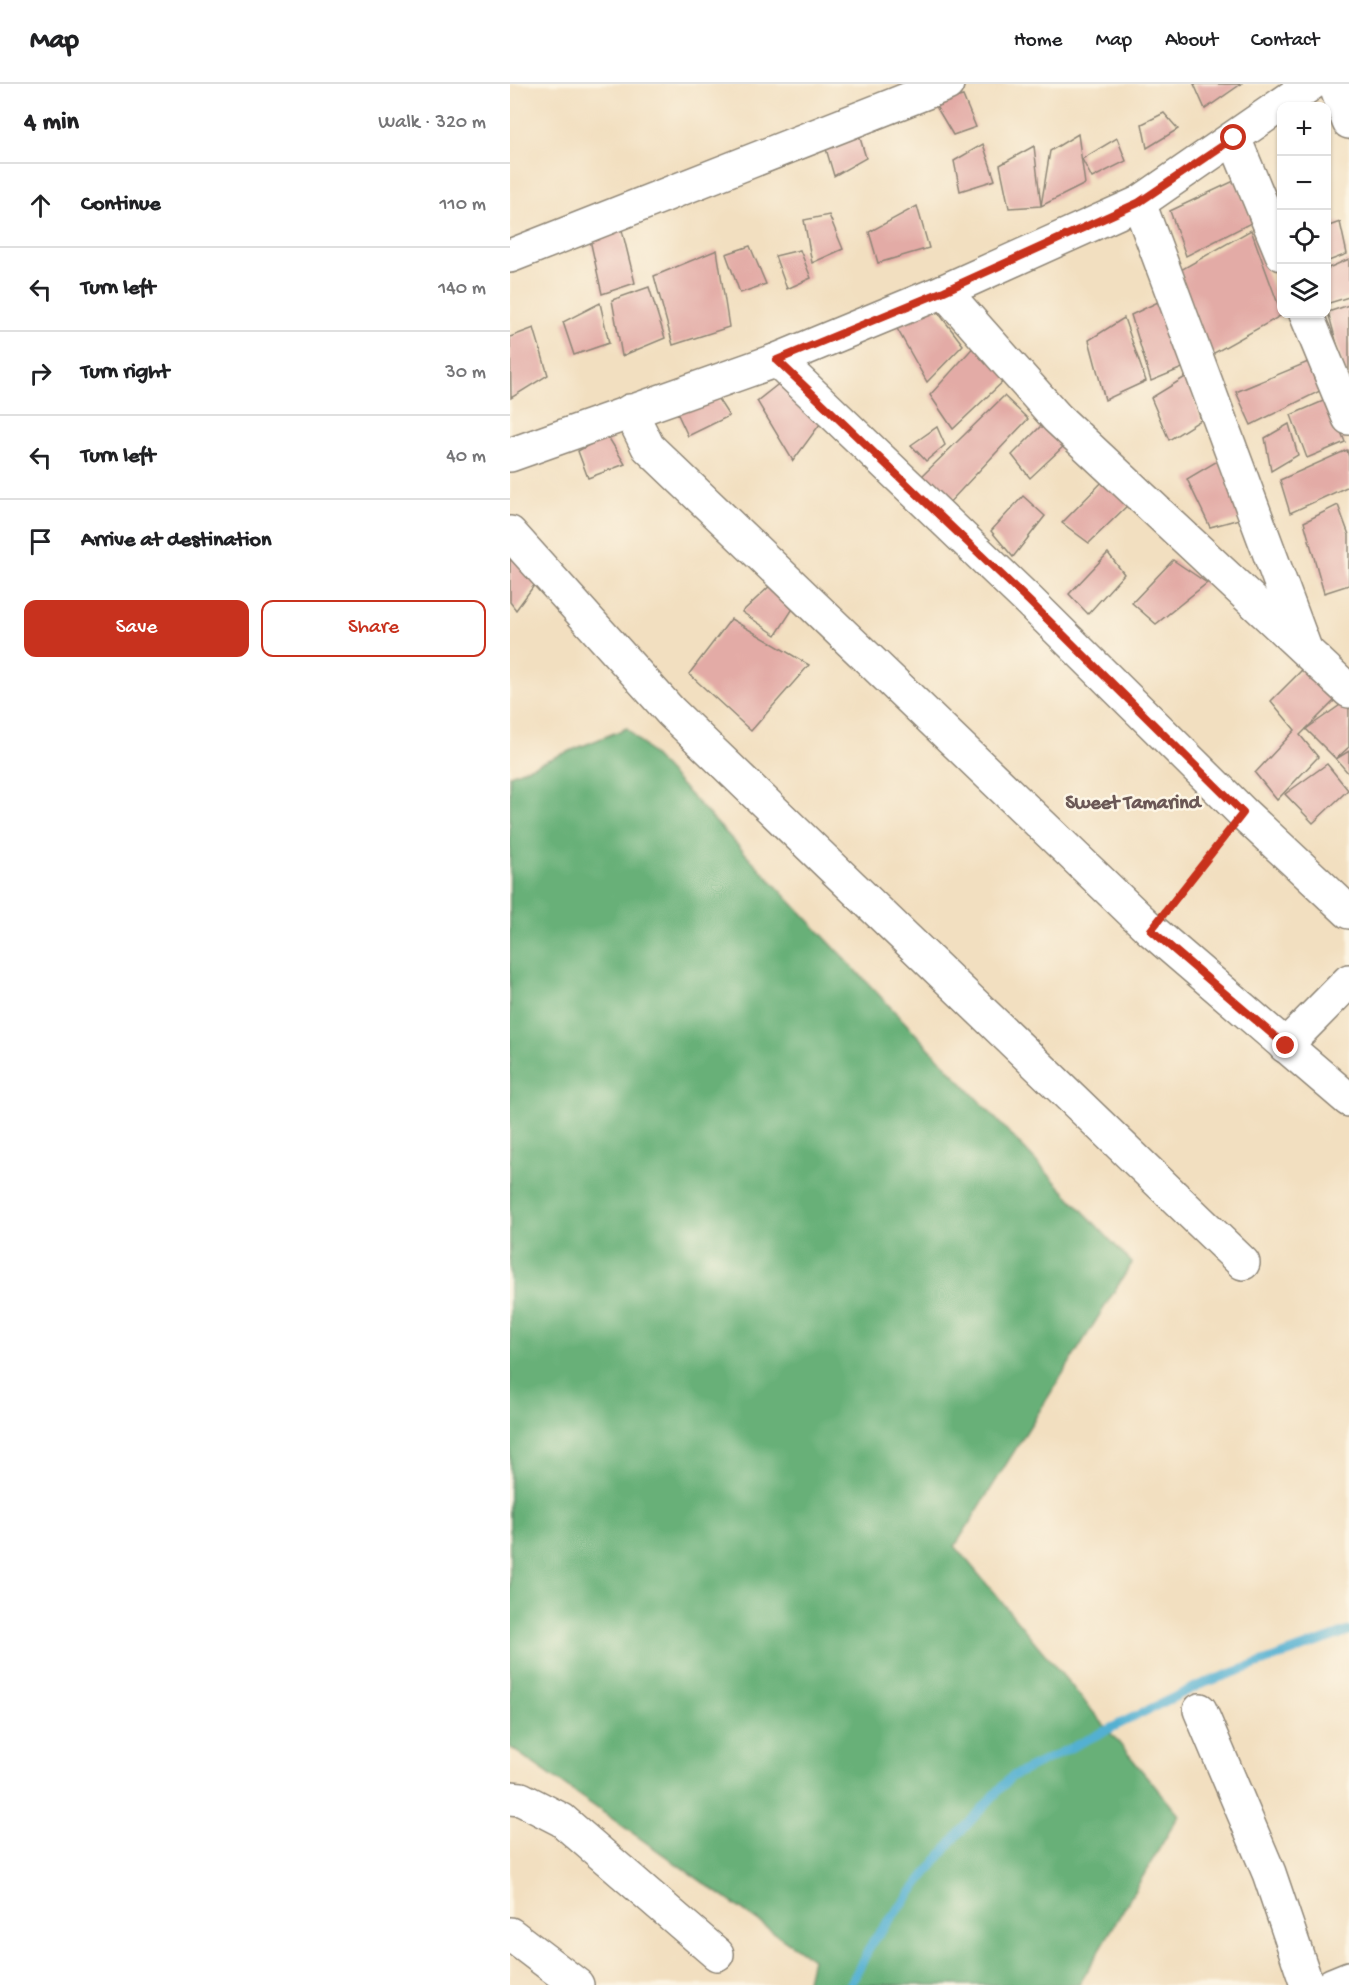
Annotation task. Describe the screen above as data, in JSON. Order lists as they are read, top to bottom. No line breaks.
{"districts":["Sweet Tamarind"],"page":{"header":"Map","nav":["Home","Map","About","Contact"],"heading":["4 min","Walk · 320 m"],"map_buttons":["+","−"],"list":[["Continue","110 m"],["Turn left","140 m"],["Turn right","30 m"],["Turn left","40 m"],"Arrive at destination"],"buttons":["Save","Share"]}}
